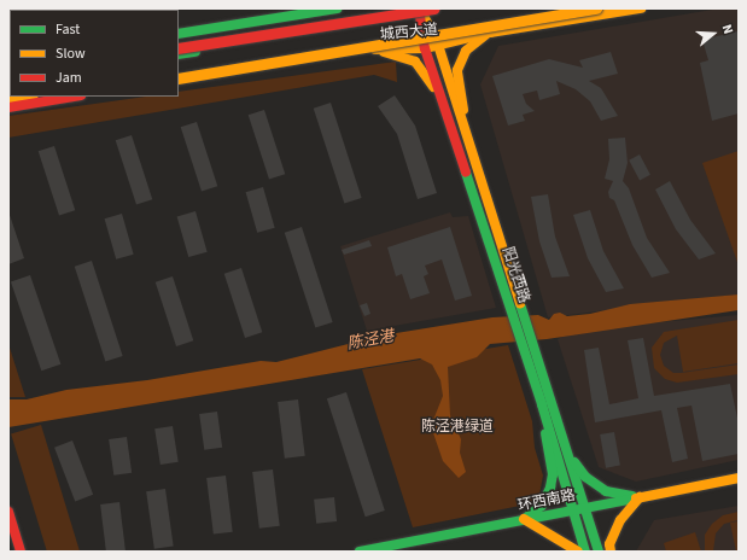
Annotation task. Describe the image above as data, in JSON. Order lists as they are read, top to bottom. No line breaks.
{"streets":{"main road":["城西大道","阳光西路","环西南路"]},"crossings":[["城西大道","阳光西路"],["阳光西路","环西南路"]],"water":["陈泾港"],"parks":["陈泾港绿道"],"legend":["Fast","Slow","Jam"],"north":"right"}
